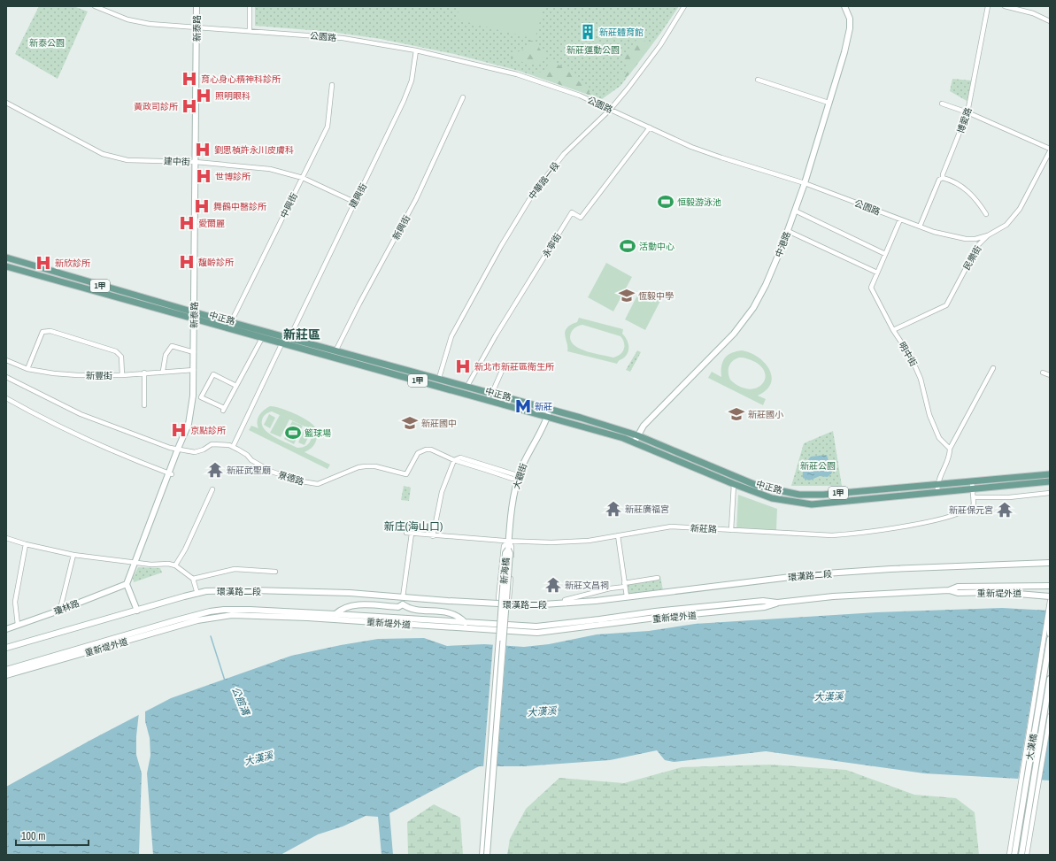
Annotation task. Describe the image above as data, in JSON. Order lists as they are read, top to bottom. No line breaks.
{"streets":{"main road":["1甲","中正路"],"street":["新泰路","公園路","博愛路","建中街","中華路一段","建興街","中興街","新興街","中港路","永寧街","民樂街","明中街","新豐街","大觀街","景德路","新莊路","新海橋","環漢路二段","重新堤外道","瓊林路","大漢橋"]},"crossings":[["新泰路","公園路"],["新泰路","建中街"],["新泰路","中正路"],["新泰路","新豐街"],["新泰路","景德路"],["新泰路","瓊林路"],["公園路","博愛路"],["公園路","中華路一段"],["公園路","建興街"],["公園路","中港路"],["公園路","永寧街"],["公園路","民樂街"],["公園路","明中街"],["建中街","建興街"],["建中街","中興街"],["中華路一段","中正路"],["建興街","中正路"],["中興街","中正路"],["新興街","中正路"],["中港路","中正路"],["永寧街","中正路"],["民樂街","明中街"],["中正路","大觀街"],["大觀街","景德路"],["大觀街","新莊路"],["大觀街","新海橋"]],"districts":["新莊區","新庄(海山口)"],"water":["大漢溪","公館溝"],"parks":["新泰公園","新莊運動公園","新莊公園"],"places":{"building":["新莊體育館"],"hospital":["育心身心精神科診所","照明眼科","黃政司診所","劉思楨許永川皮膚科","世博診所","舞鶴中醫診所","愛爾麗","馥齡診所","新欣診所","新北市新莊區衛生所","京點診所"],"sports":["恒毅游泳池","活動中心","籃球場"],"school or university":["恆毅中學","新莊國小","新莊國中"],"metro station":["新莊"],"temple":["新莊武聖廟","新莊廣福宮","新莊保元宮","新莊文昌祠"]},"scale_bar":"100 m"}
